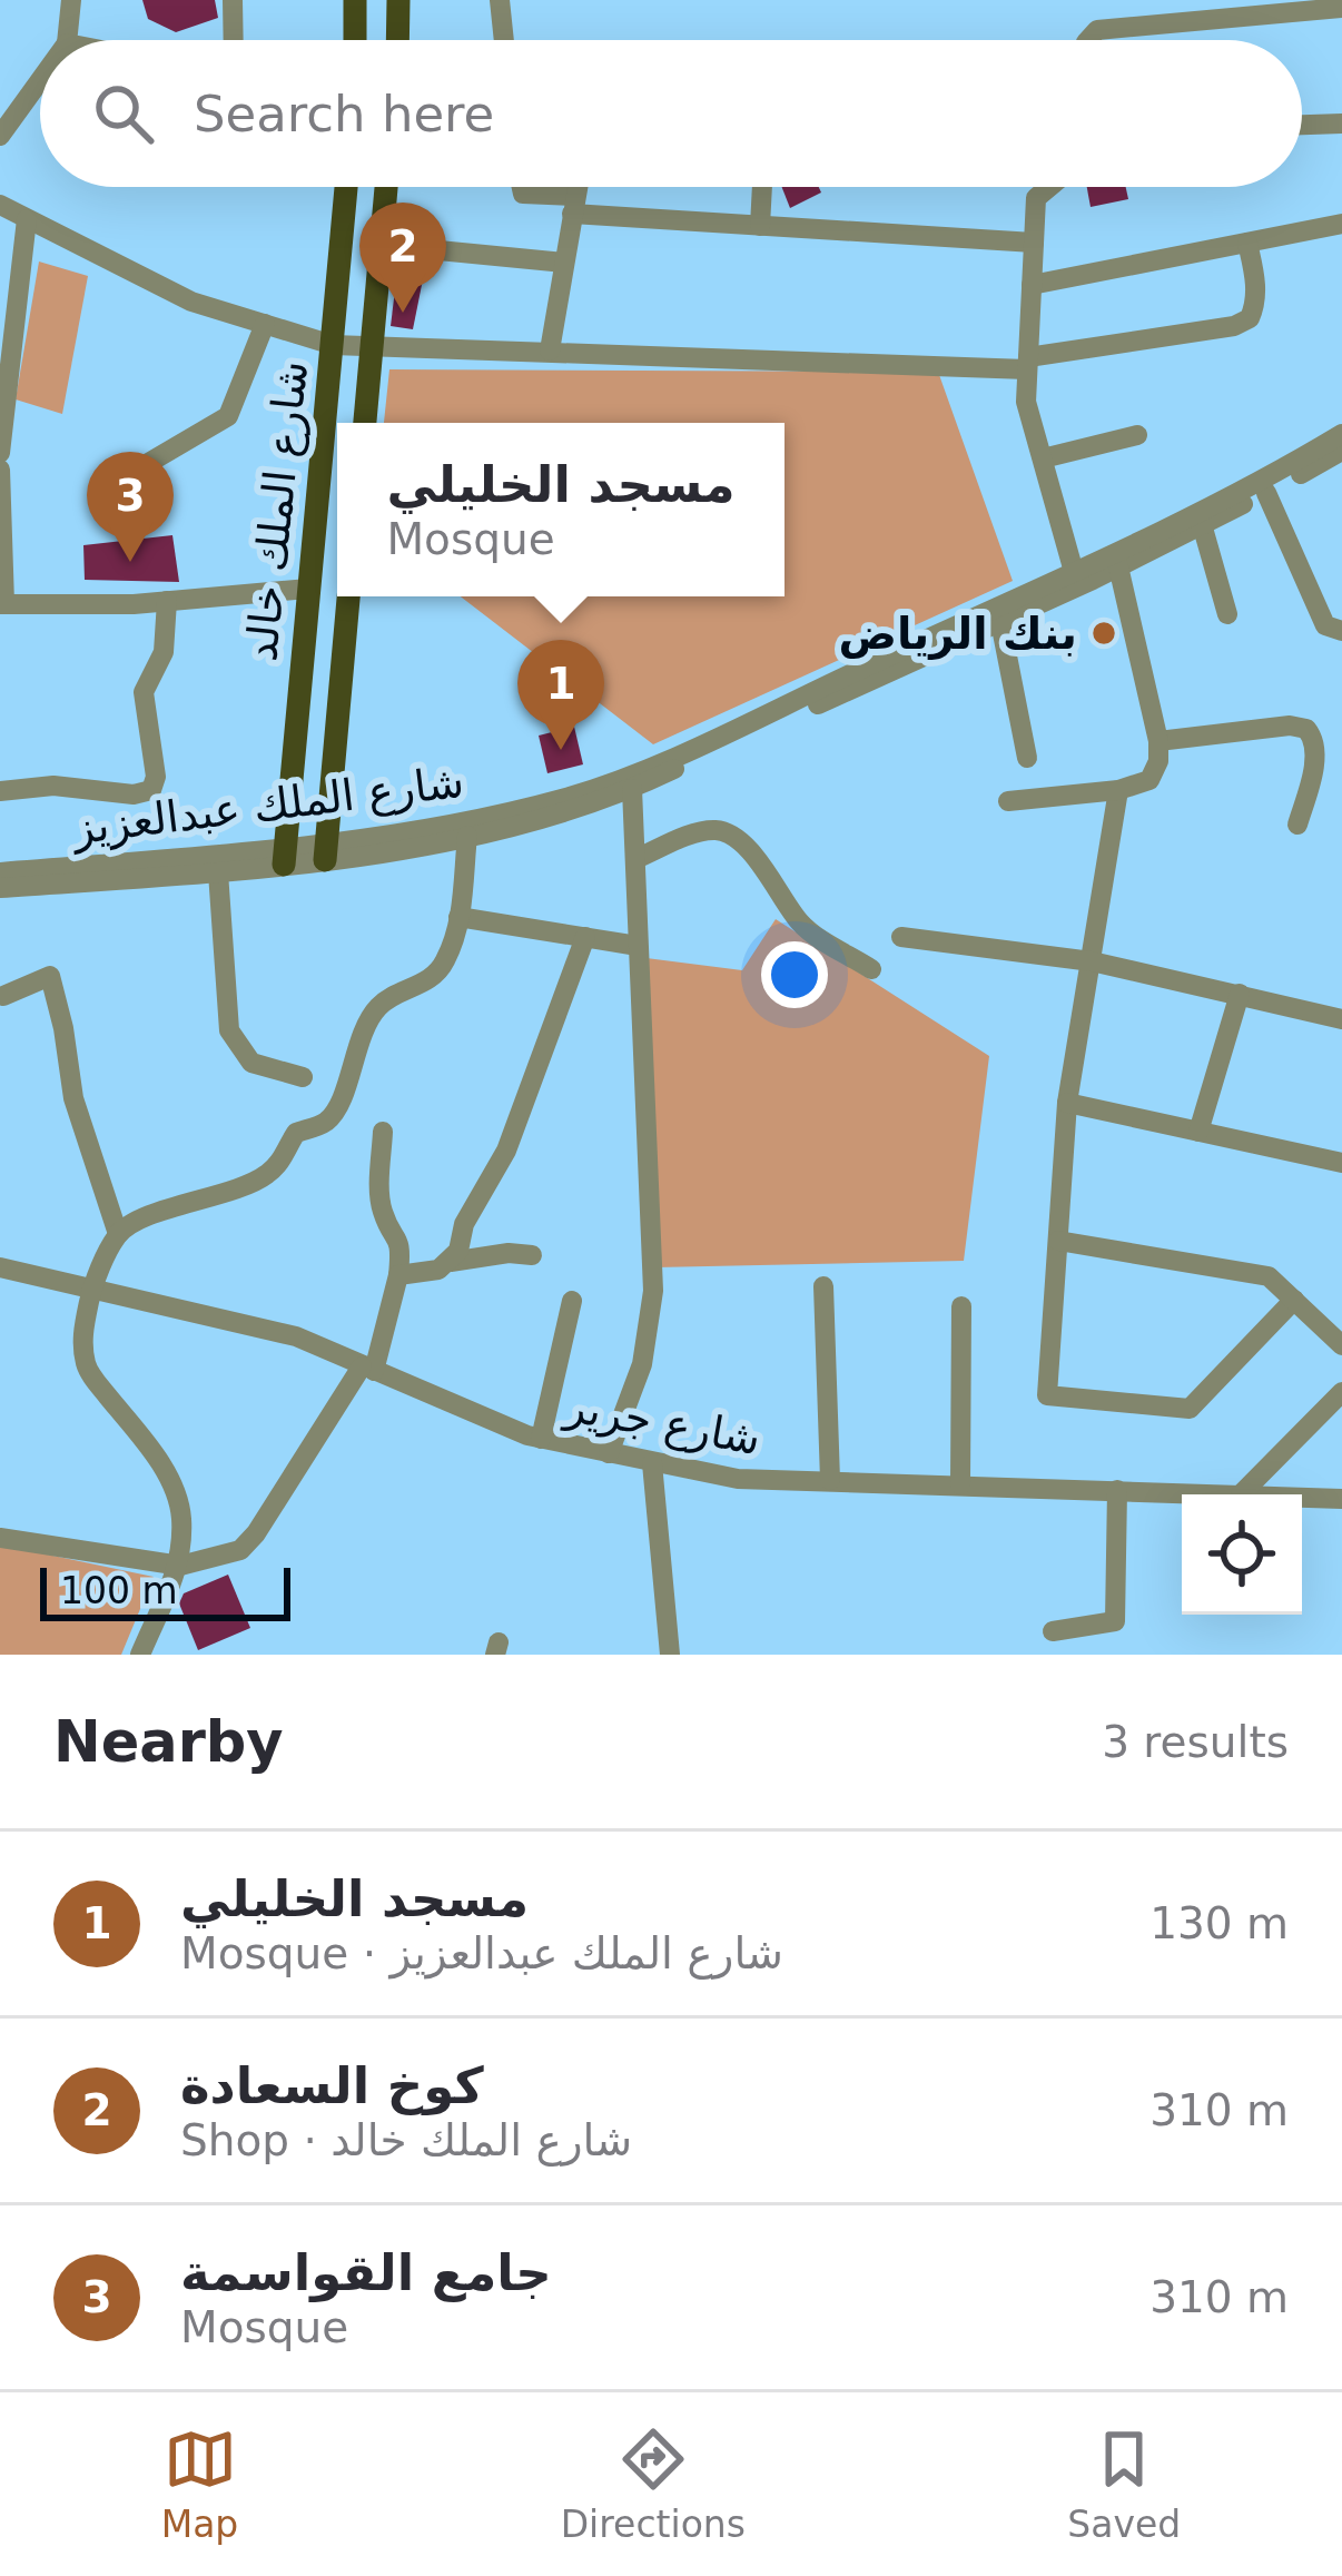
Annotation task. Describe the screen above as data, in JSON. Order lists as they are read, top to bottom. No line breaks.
{"streets":{"main road":["شارع الملك خالد"],"street":["شارع الملك عبدالعزيز","شارع جرير"]},"crossings":[["شارع الملك خالد","شارع الملك عبدالعزيز"]],"places":["بنك الرياض"],"scale_bar":"100 m","page":{"search":"Search here","pins":["2","3","1"],"popup":["مسجد الخليلي","Mosque"],"scale":"100 m","heading":["Nearby","3 results"],"list":[{"mark":"1","name":"مسجد الخليلي","note":"Mosque · شارع الملك عبدالعزيز","value":"130 m"},{"mark":"2","name":"كوخ السعادة","note":"Shop · شارع الملك خالد","value":"310 m"},{"mark":"3","name":"جامع القواسمة","note":"Mosque","value":"310 m"}],"nav":["Map","Directions","Saved"]}}
